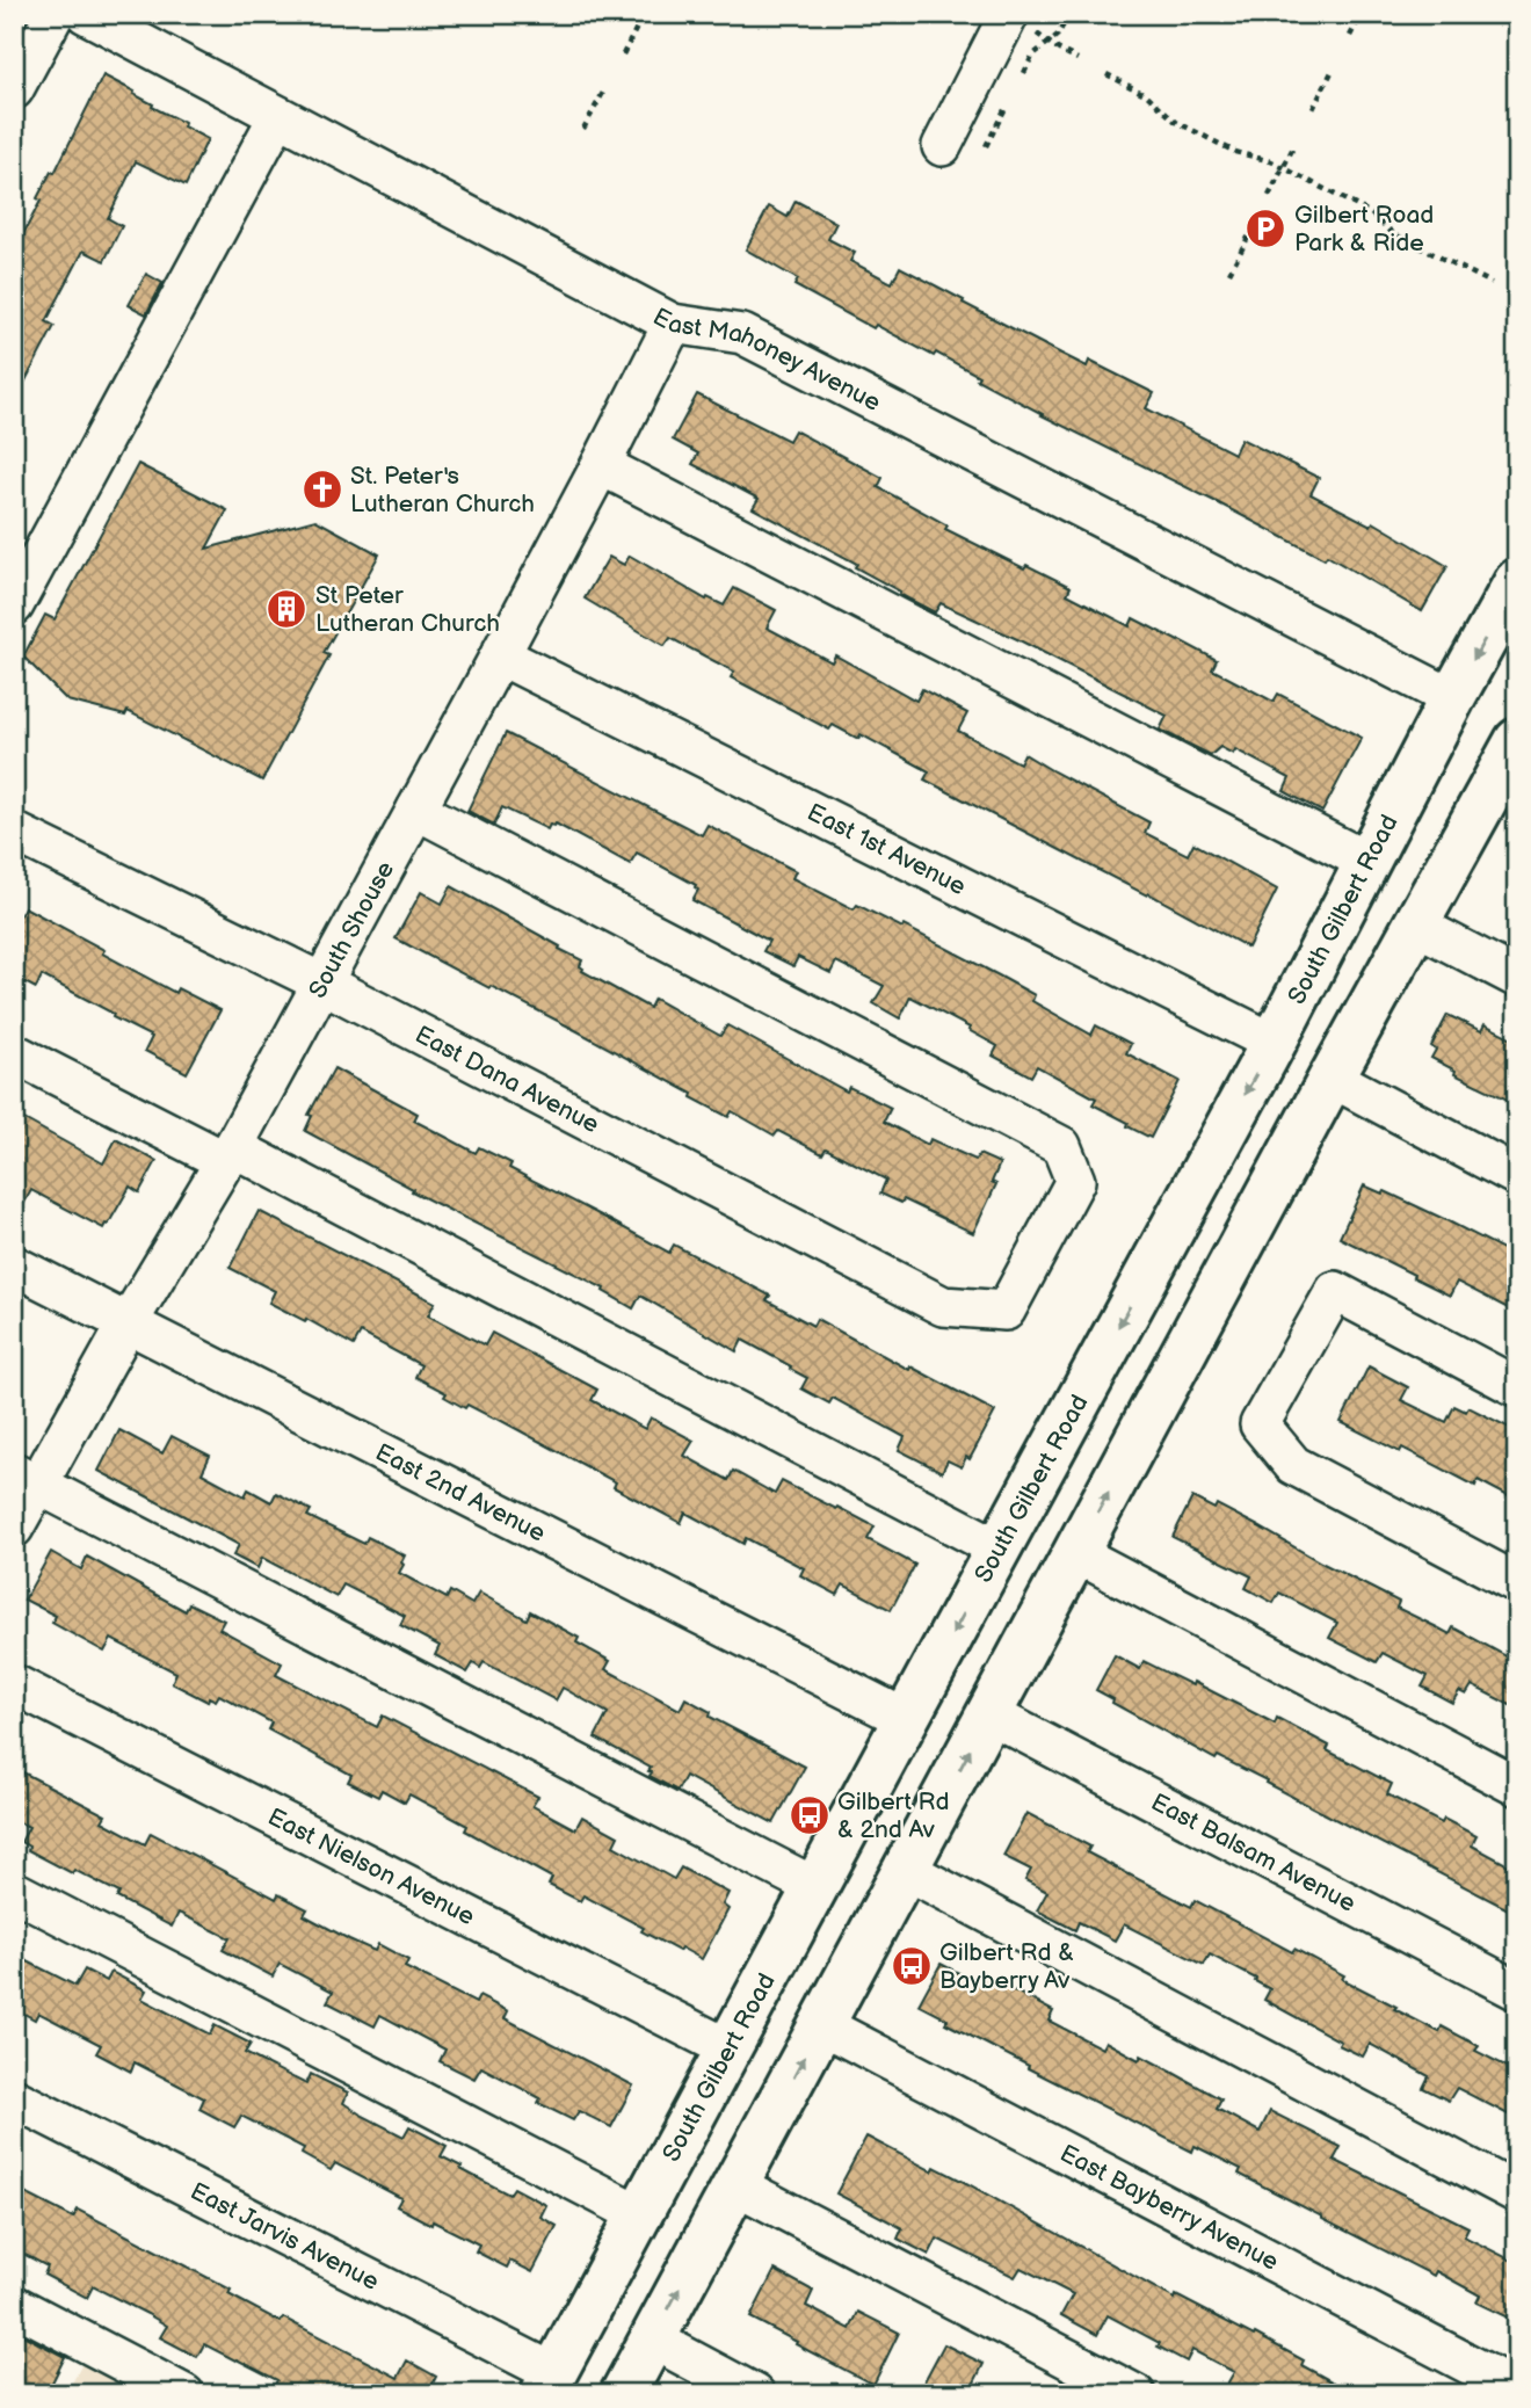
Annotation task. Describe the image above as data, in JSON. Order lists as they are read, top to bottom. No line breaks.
{"streets":{"main road":["South Gilbert Road"],"street":["East Mahoney Avenue","East 1st Avenue","South Shouse","East Dana Avenue","East 2nd Avenue","East Balsam Avenue","East Nielson Avenue","East Bayberry Avenue","East Jarvis Avenue"]},"crossings":[["East Mahoney Avenue","South Gilbert Road"],["East Mahoney Avenue","South Shouse"],["East 1st Avenue","South Gilbert Road"],["East 1st Avenue","South Shouse"],["South Gilbert Road","East 2nd Avenue"],["South Gilbert Road","East Nielson Avenue"],["South Gilbert Road","East Jarvis Avenue"],["South Shouse","East Dana Avenue"],["South Shouse","East 2nd Avenue"]],"places":{"parking":["Gilbert Road Park & Ride"],"church":["St. Peter's Lutheran Church"],"building":["St Peter Lutheran Church"],"bus stop":["Gilbert Rd & 2nd Av","Gilbert Rd & Bayberry Av"]}}
